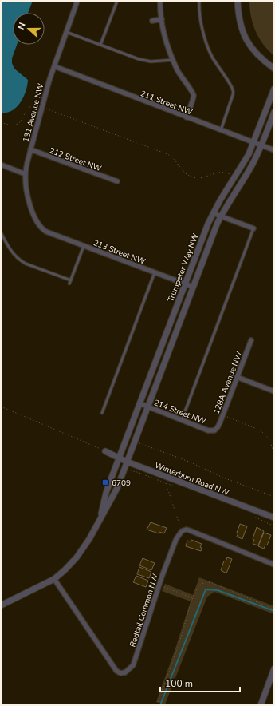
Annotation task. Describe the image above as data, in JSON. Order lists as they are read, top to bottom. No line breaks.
{"streets":{"street":["211 Street NW","131 Avenue NW","212 Street NW","213 Street NW","Trumpeter Way NW","128A Avenue NW","214 Street NW","Winterburn Road NW","Redtail Common NW"]},"crossings":[["211 Street NW","131 Avenue NW"],["211 Street NW","Trumpeter Way NW"],["131 Avenue NW","212 Street NW"],["131 Avenue NW","213 Street NW"],["213 Street NW","Trumpeter Way NW"],["Trumpeter Way NW","214 Street NW"],["Trumpeter Way NW","Winterburn Road NW"],["128A Avenue NW","214 Street NW"]],"places":{"transit":["6709"]},"scale_bar":"100 m","north":"left"}
